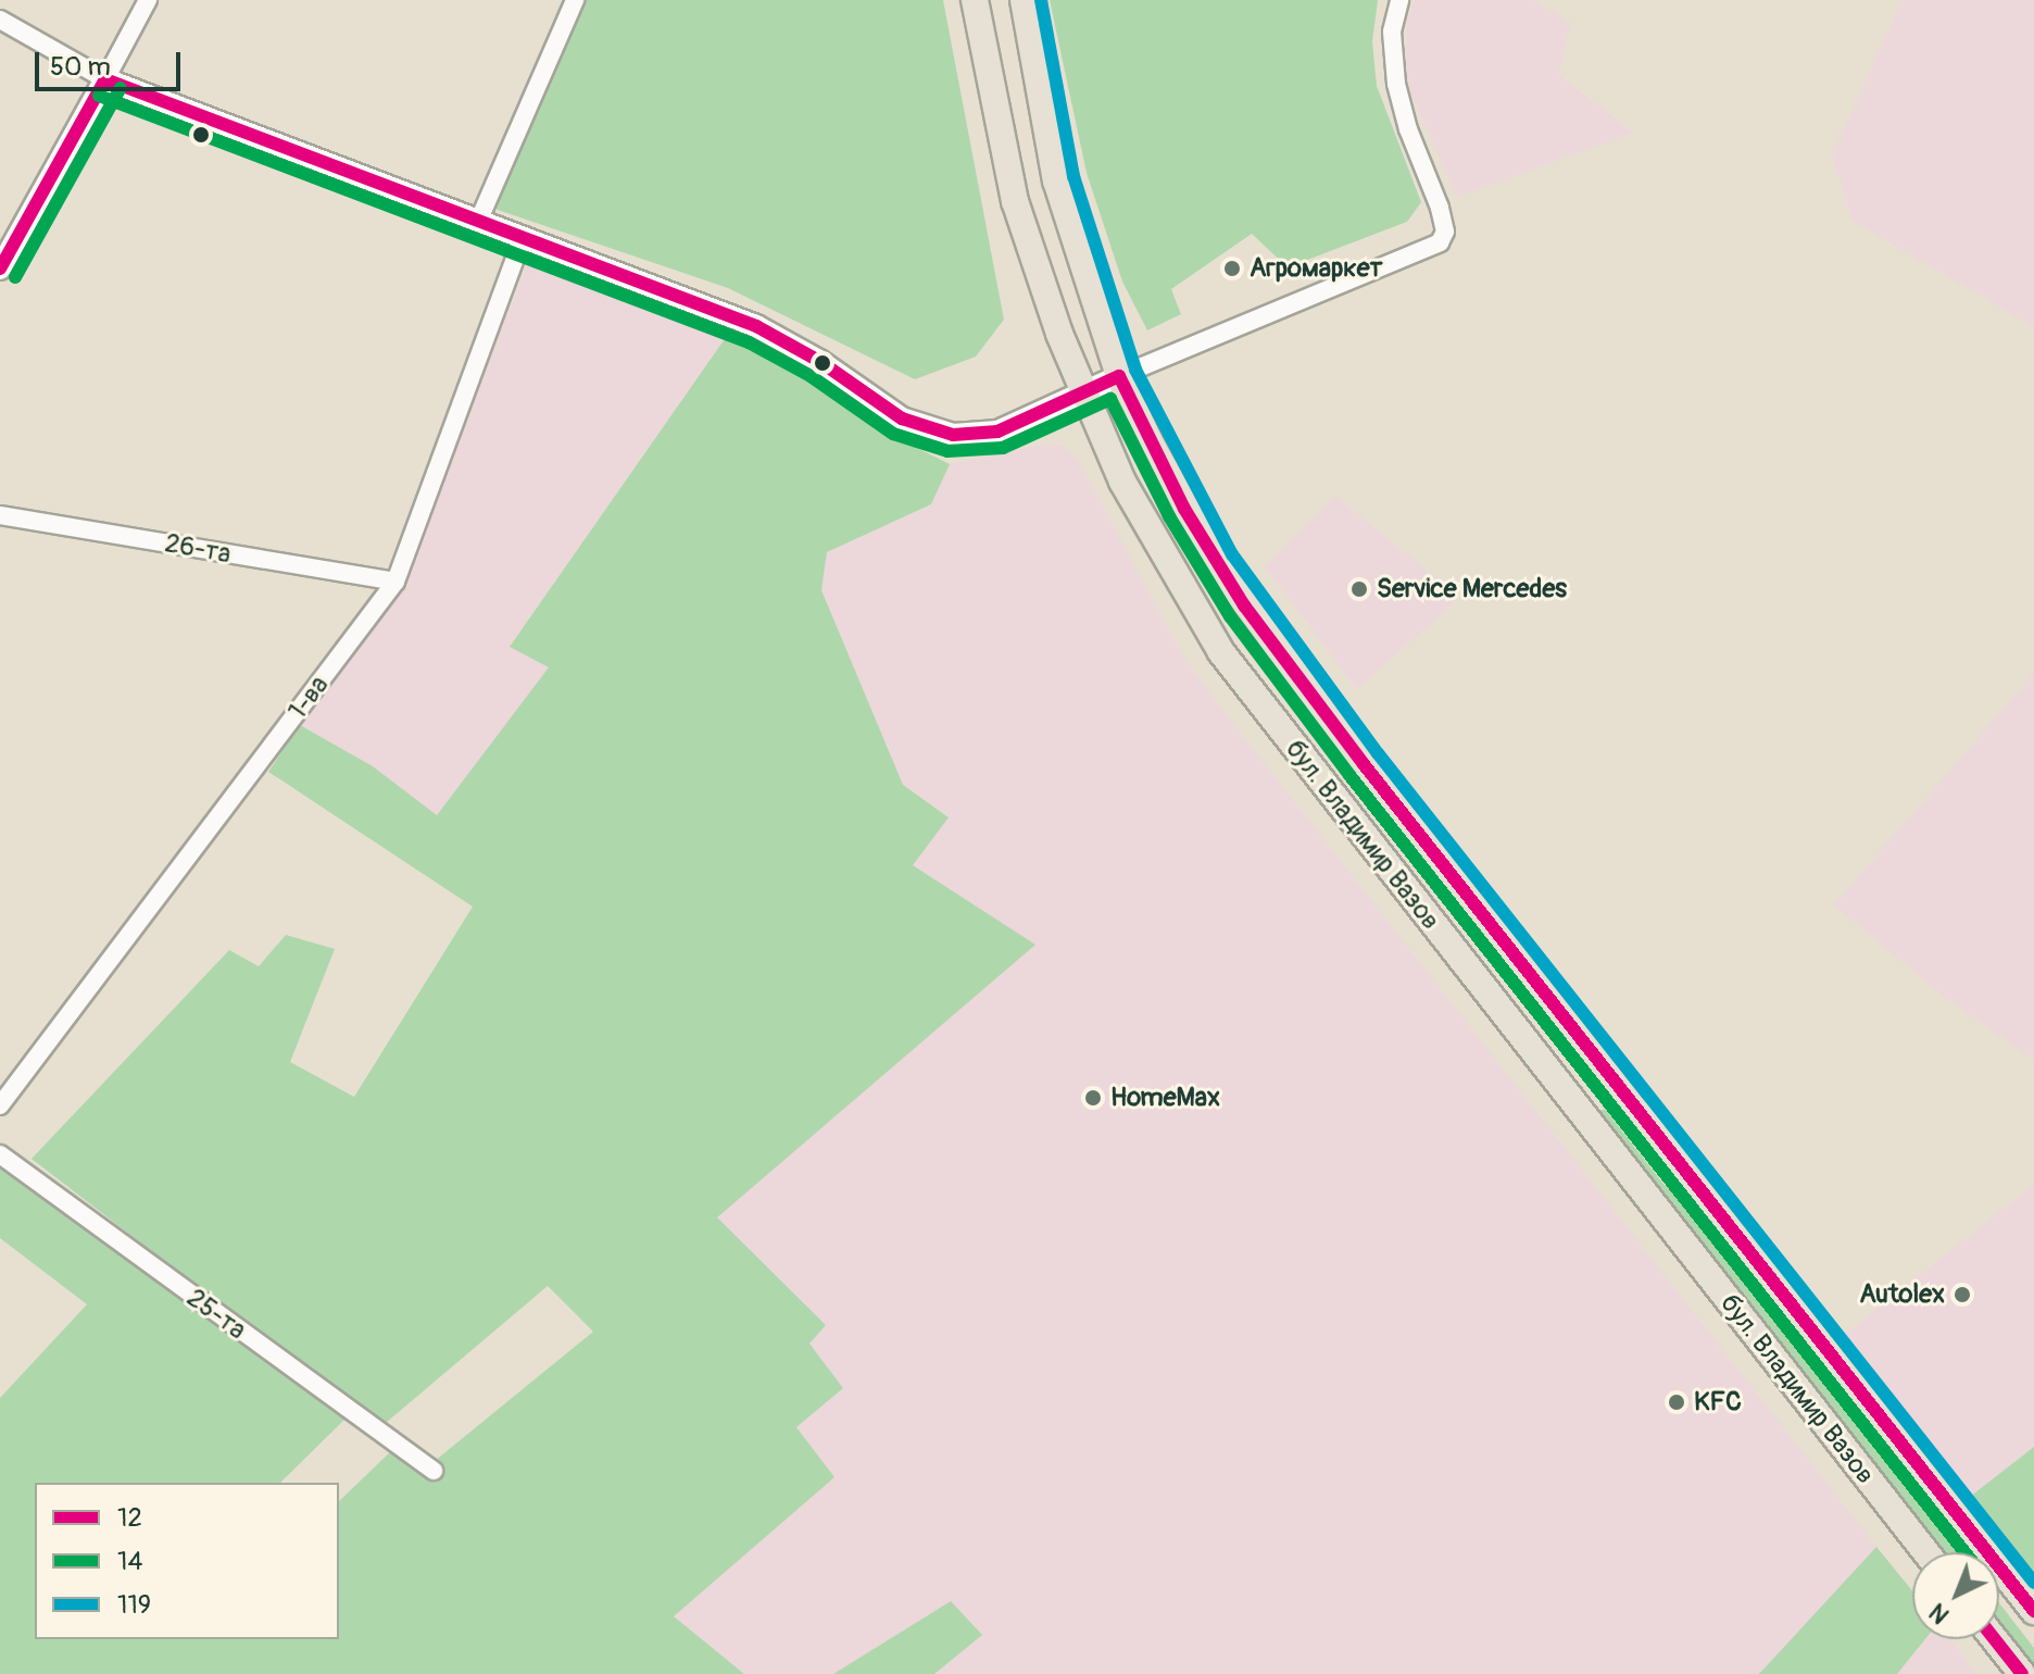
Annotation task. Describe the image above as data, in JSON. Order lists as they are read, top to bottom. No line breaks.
{"streets":{"main road":["бул. Владимир Вазов"],"street":["26-та","1-ва","25-та"]},"crossings":[["26-та","1-ва"]],"places":["Агромаркет","Service Mercedes","HomeMax","Autolex","KFC"],"lines":["transit line 119","transit line 12","transit line 14"],"legend":["12","14","119"],"scale_bar":"50 m","north":"bottom left"}
